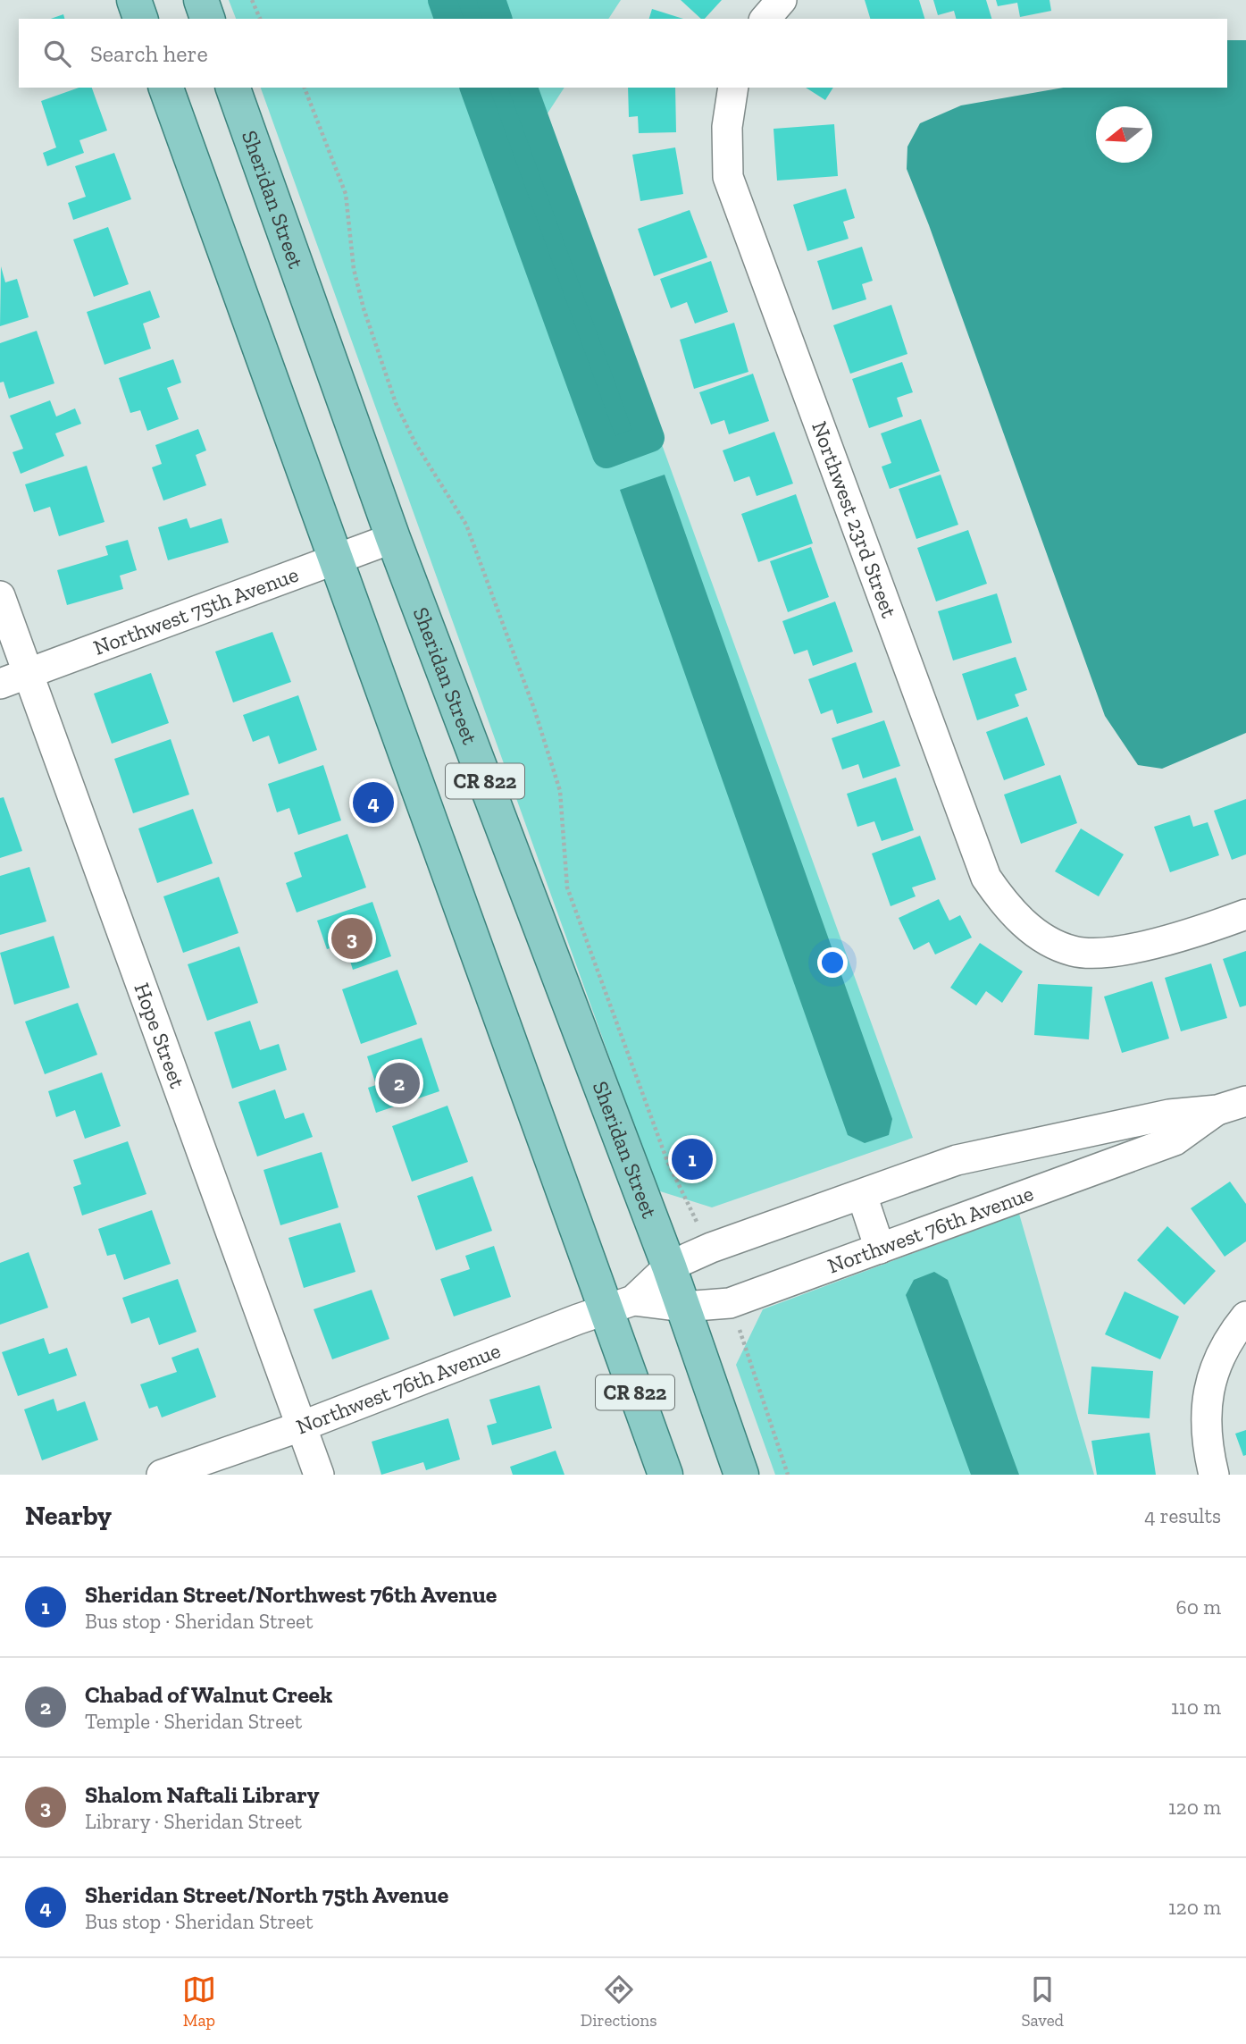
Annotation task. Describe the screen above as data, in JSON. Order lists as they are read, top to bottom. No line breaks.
{"streets":{"main road":["Sheridan Street","CR 822"],"street":["Northwest 23rd Street","Northwest 75th Avenue","Hope Street","Northwest 76th Avenue"]},"crossings":[["Sheridan Street","Northwest 75th Avenue"],["Sheridan Street","Northwest 76th Avenue"],["Northwest 75th Avenue","CR 822"],["Northwest 75th Avenue","Hope Street"],["CR 822","Northwest 76th Avenue"],["Hope Street","Northwest 76th Avenue"]],"north":"left","page":{"search":"Search here","pins":["4","3","2","1"],"heading":["Nearby","4 results"],"list":[{"mark":"1","name":"Sheridan Street/Northwest 76th Avenue","note":"Bus stop · Sheridan Street","value":"60 m"},{"mark":"2","name":"Chabad of Walnut Creek","note":"Temple · Sheridan Street","value":"110 m"},{"mark":"3","name":"Shalom Naftali Library","note":"Library · Sheridan Street","value":"120 m"},{"mark":"4","name":"Sheridan Street/North 75th Avenue","note":"Bus stop · Sheridan Street","value":"120 m"}],"nav":["Map","Directions","Saved"]}}
